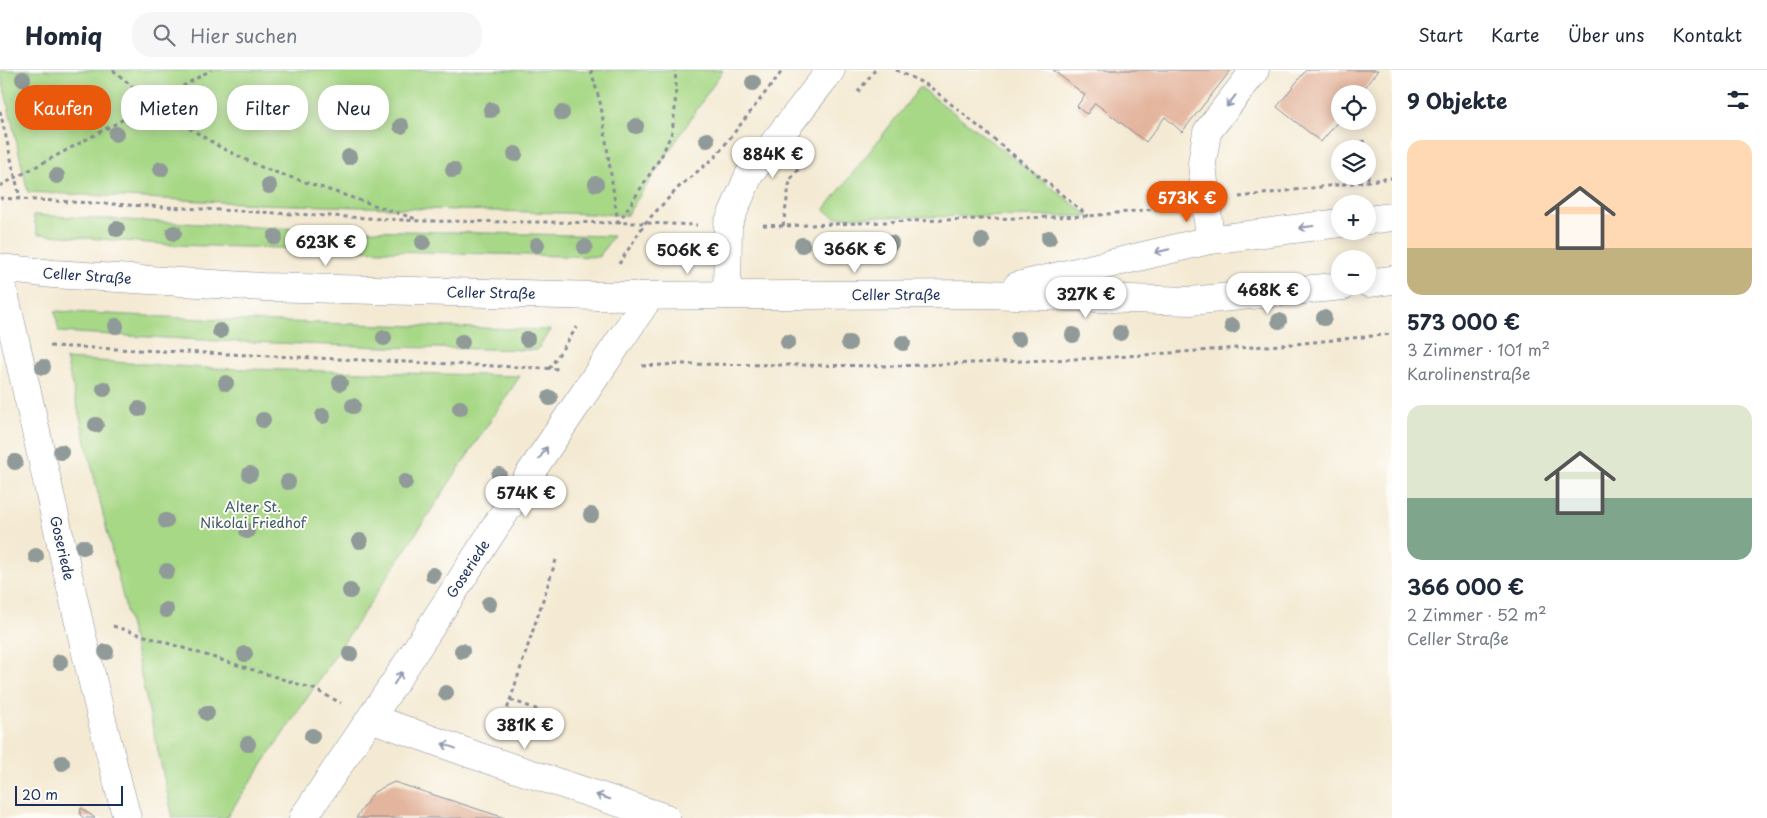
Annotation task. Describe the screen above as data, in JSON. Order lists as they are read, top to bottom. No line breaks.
{"streets":{"street":["Celler Straße","Goseriede"]},"crossings":[["Celler Straße","Goseriede"]],"one_way":["Goseriede"],"parks":["Alter St. Nikolai Friedhof"],"scale_bar":"20 m","page":{"header":"Homiq","search":"Hier suchen","nav":["Start","Karte","Über uns","Kontakt"],"heading":"9 Objekte","map_buttons":["+","−"],"chip":["Kaufen","Mieten","Filter","Neu"],"list":[{"name":"573 000 €","note":"3 Zimmer · 101 m² · Karolinenstraße"},{"name":"366 000 €","note":"2 Zimmer · 52 m² · Celler Straße"}],"price":["884K €","573K €","623K €","366K €","506K €","468K €","327K €","574K €","381K €"],"scale":"20 m"}}
